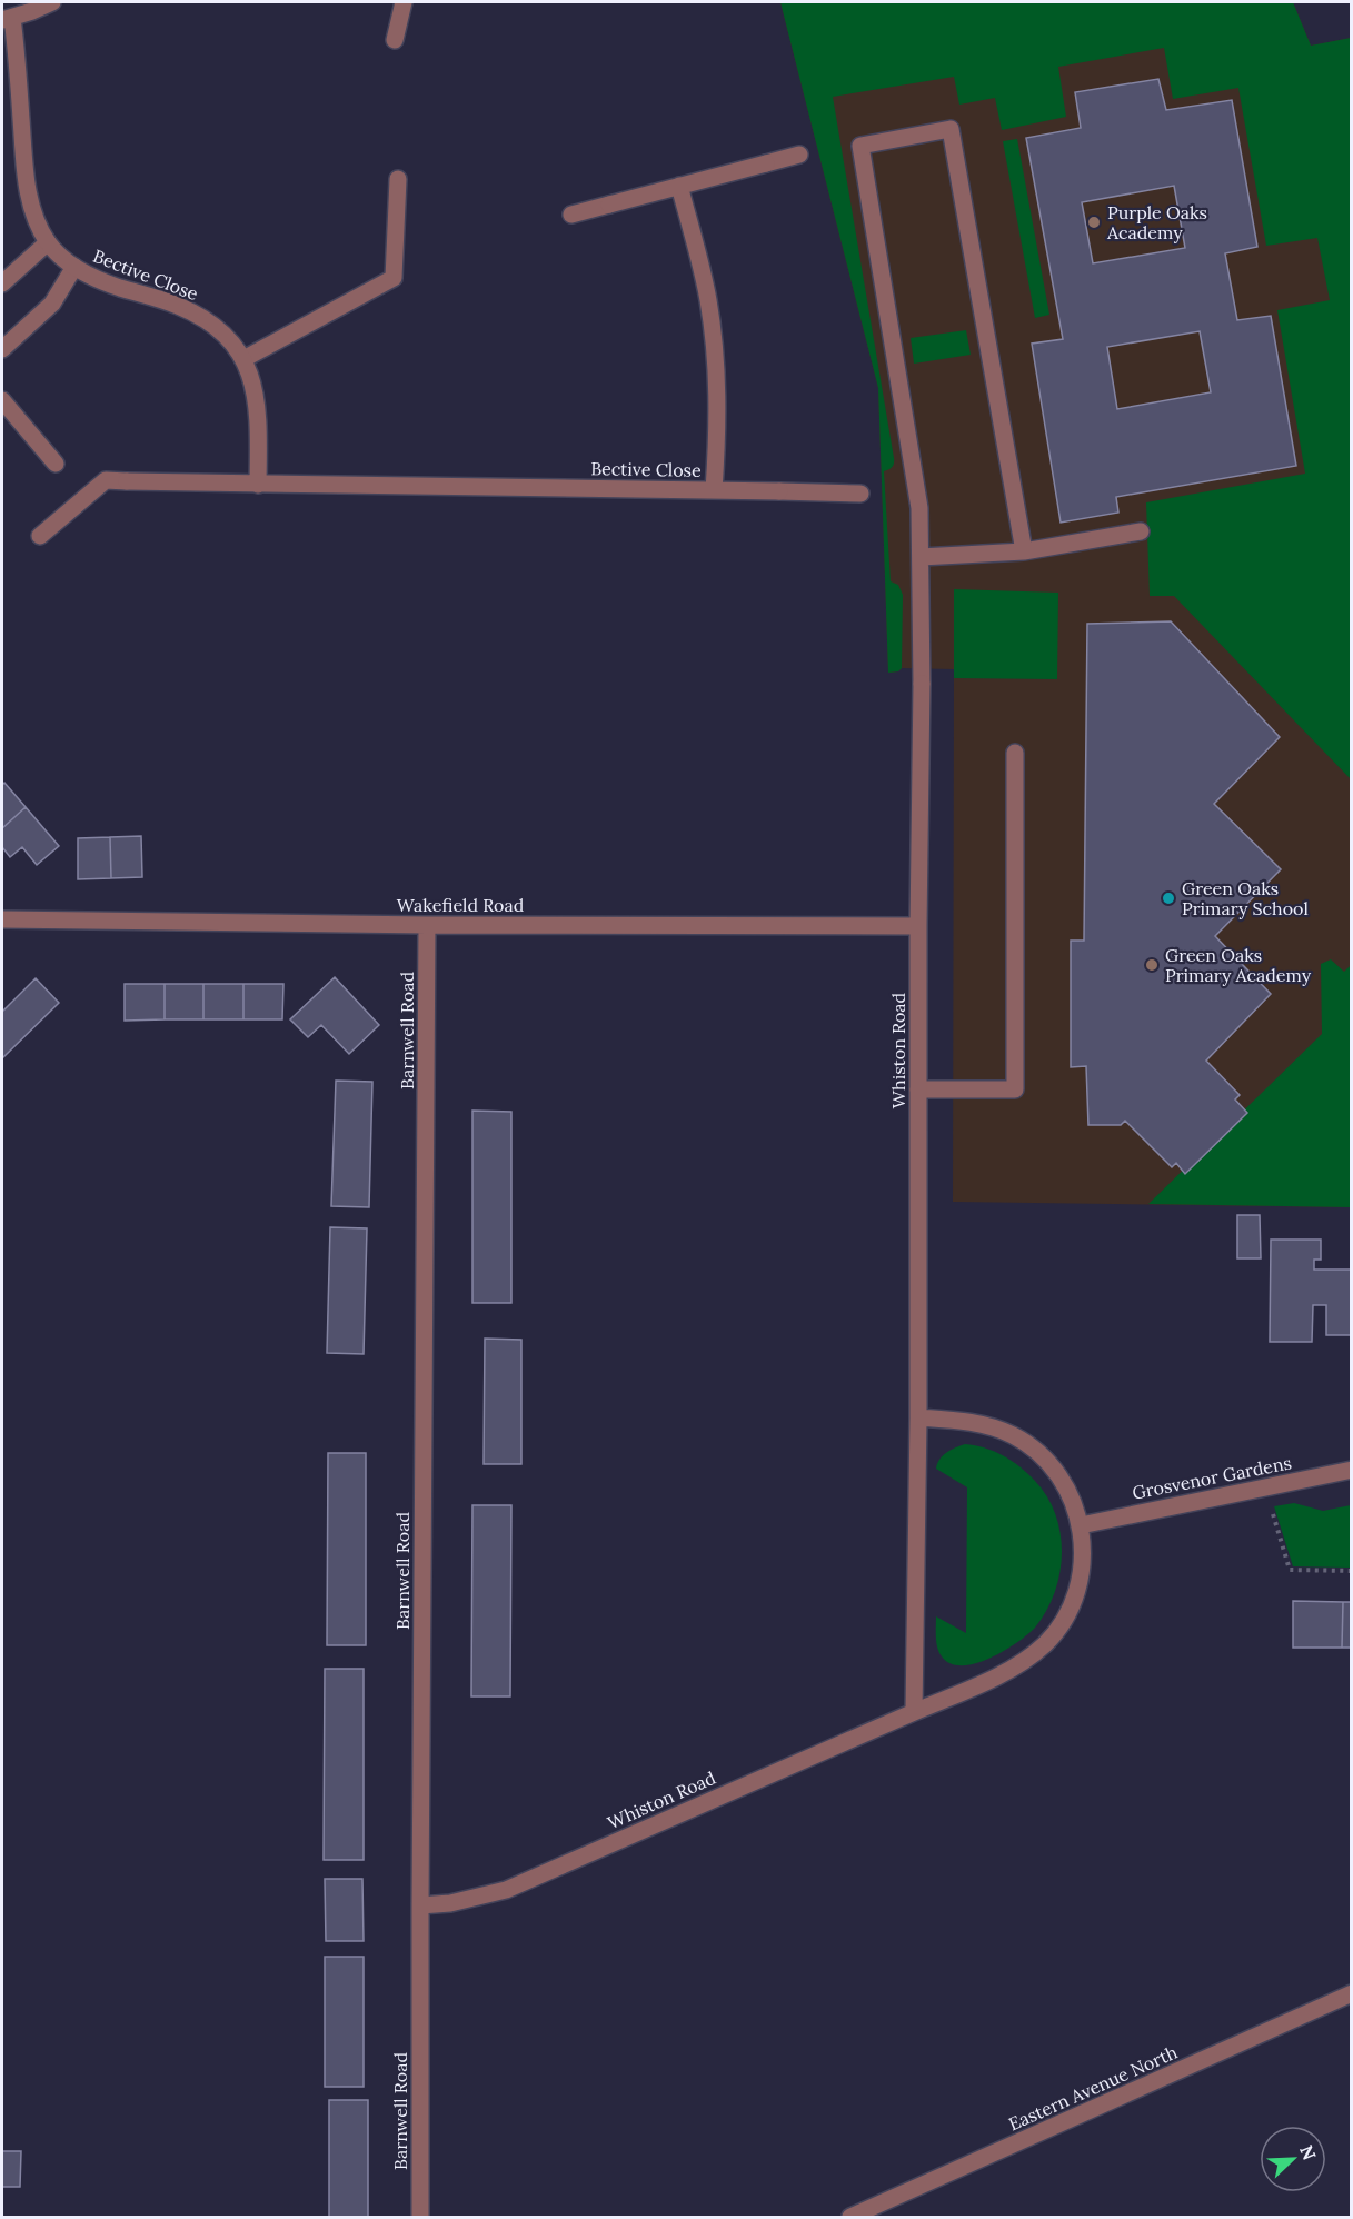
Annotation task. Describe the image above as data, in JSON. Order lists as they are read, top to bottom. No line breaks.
{"streets":{"street":["Bective Close","Wakefield Road","Barnwell Road","Whiston Road","Grosvenor Gardens","Eastern Avenue North"]},"crossings":[["Wakefield Road","Barnwell Road"],["Wakefield Road","Whiston Road"],["Barnwell Road","Whiston Road"],["Whiston Road","Grosvenor Gardens"]],"places":["Purple Oaks Academy","Green Oaks Primary School","Green Oaks Primary Academy"],"north":"top right"}
